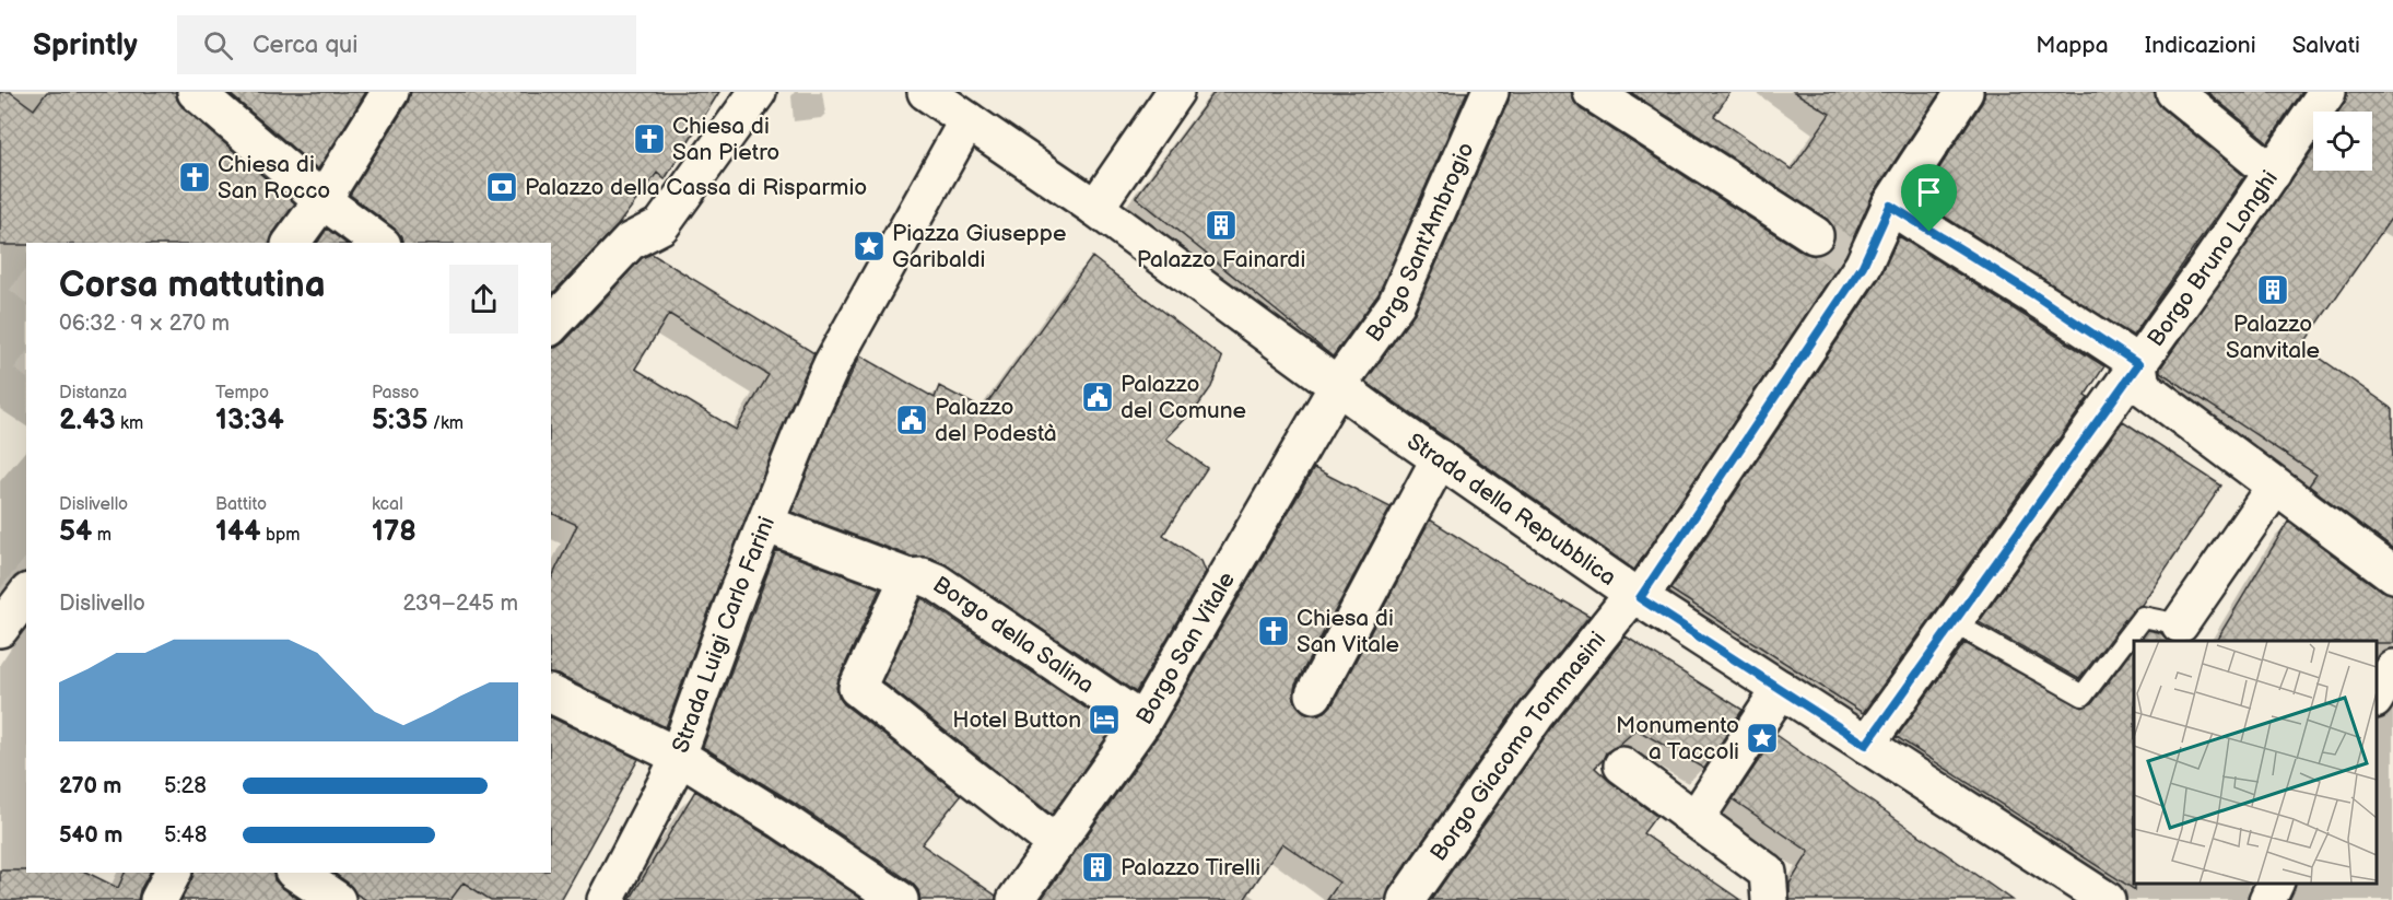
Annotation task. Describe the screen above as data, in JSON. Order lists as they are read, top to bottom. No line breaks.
{"streets":{"street":["Borgo Sant'Ambrogio","Borgo Bruno Longhi","Strada della Repubblica","Strada Luigi Carlo Farini","Borgo della Salina","Borgo San Vitale","Borgo Giacomo Tommasini"]},"crossings":[["Borgo Sant'Ambrogio","Strada della Repubblica"],["Borgo Sant'Ambrogio","Borgo San Vitale"],["Borgo Bruno Longhi","Strada della Repubblica"],["Strada della Repubblica","Borgo San Vitale"],["Strada della Repubblica","Borgo Giacomo Tommasini"],["Strada Luigi Carlo Farini","Borgo della Salina"],["Borgo della Salina","Borgo San Vitale"]],"places":{"church":["Chiesa di San Pietro","Chiesa di San Rocco","Chiesa di San Vitale"],"bank":["Palazzo della Cassa di Risparmio"],"building":["Palazzo Fainardi","Palazzo Sanvitale","Palazzo Tirelli"],"place":["Piazza Giuseppe Garibaldi","Monumento a Taccoli"],"public building":["Palazzo del Comune","Palazzo del Podestà"],"hotel":["Hotel Button"]},"page":{"header":"Sprintly","search":"Cerca qui","nav":["Mappa","Indicazioni","Salvati"],"heading":["Corsa mattutina","06:32 · 9 × 270 m"],"stats":[["Distanza","2.43 km"],["Tempo","13:34"],["Passo","5:35 /km"],["Dislivello","54 m"],["Battito","144 bpm"],["kcal","178"]],"chart":["Dislivello","239–245 m"],"list":[{"name":"270 m","note":"5:28"},{"name":"540 m","note":"5:48"}]}}
